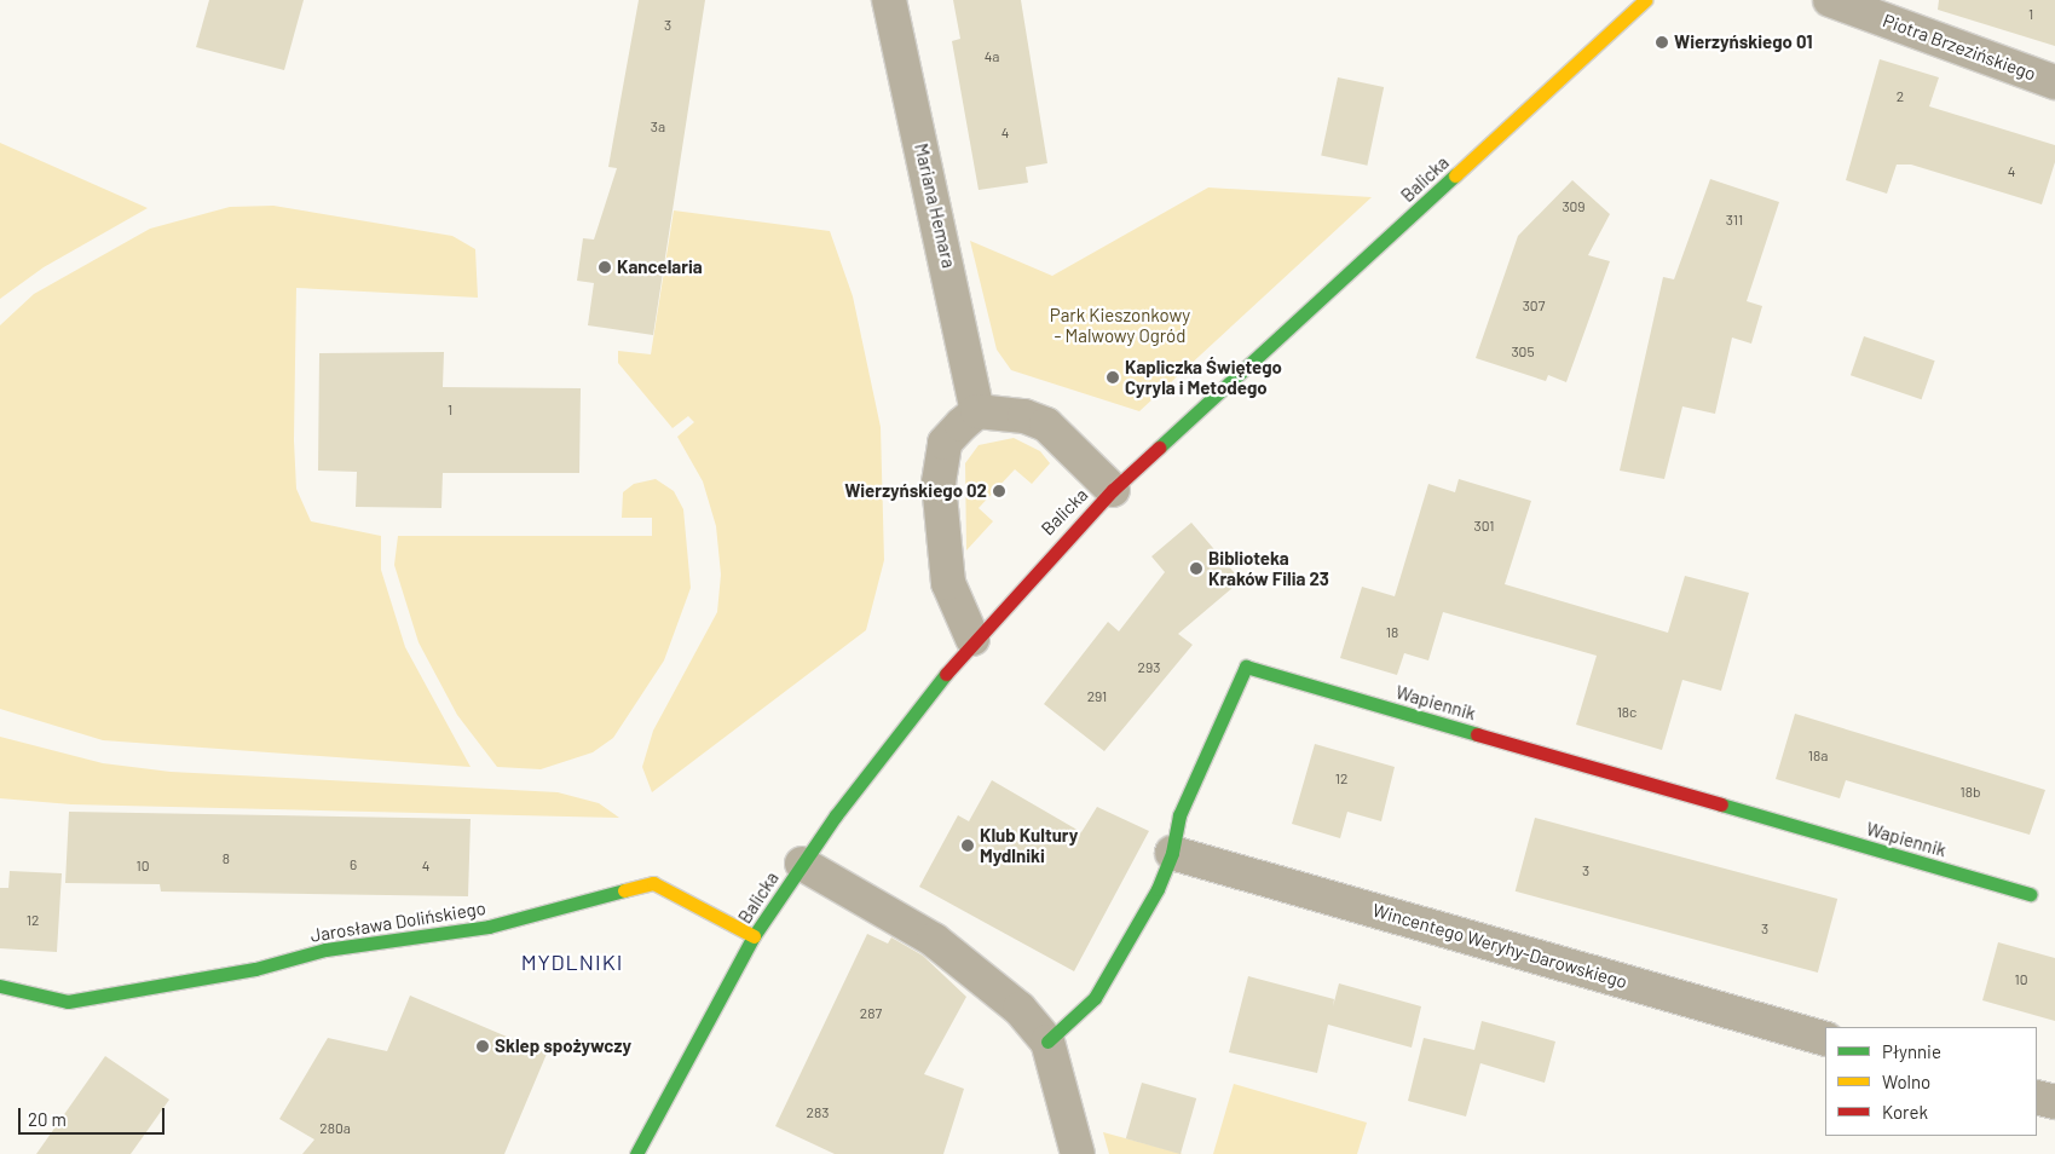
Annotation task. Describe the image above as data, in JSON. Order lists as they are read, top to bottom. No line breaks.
{"streets":{"street":["Piotra Brzezińskiego","Balicka","Mariana Hemara","Wapiennik","Jarosława Dolińskiego","Wincentego Weryhy-Darowskiego"]},"crossings":[["Balicka","Jarosława Dolińskiego"],["Wapiennik","Wincentego Weryhy-Darowskiego"]],"districts":["MYDLNIKI"],"parks":["Park Kieszonkowy - Malwowy Ogród"],"places":["Wierzyńskiego 01","Kancelaria","Kapliczka Świętego Cyryla i Metodego","Wierzyńskiego 02","Biblioteka Kraków Filia 23","Klub Kultury Mydlniki","Sklep spożywczy"],"house_numbers":["1","3","4a","2","3a","4","4","309","311","307","305","1","301","18","293","291","18c","18a","12","18b","8","6","10","4","3","12","3","10","287","283","280a"],"legend":["Płynnie","Wolno","Korek"],"scale_bar":"20 m"}
